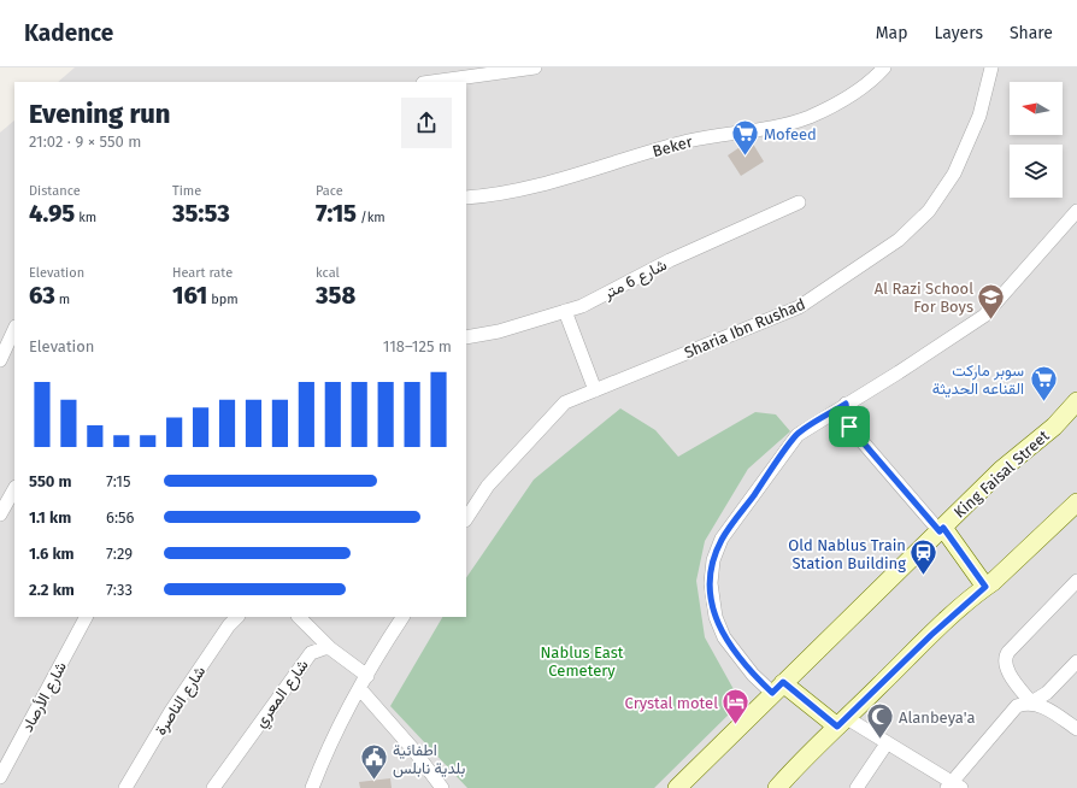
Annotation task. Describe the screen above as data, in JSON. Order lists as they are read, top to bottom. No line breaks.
{"streets":{"main road":["King Faisal Street"],"street":["شارع 6 متر","Sharia Ibn Rushad","شارع المعري","شارع الأرصاد","شارع الناصرة"]},"parks":["Nablus East Cemetery"],"places":{"supermarket":["Mofeed","سوبر ماركت القناعه الحديثة"],"school or university":["Al Razi School For Boys"],"station":["Old Nablus Train Station Building"],"hotel":["Crystal motel"],"mosque":["Alanbeya'a"],"public building":["اطفائية بلدية نابلس"]},"north":"left","page":{"header":"Kadence","nav":["Map","Layers","Share"],"heading":["Evening run","21:02 · 9 × 550 m"],"stats":[["Distance","4.95 km"],["Time","35:53"],["Pace","7:15 /km"],["Elevation","63 m"],["Heart rate","161 bpm"],["kcal","358"]],"chart":["Elevation","118–125 m"],"list":[{"name":"550 m","note":"7:15"},{"name":"1.1 km","note":"6:56"},{"name":"1.6 km","note":"7:29"},{"name":"2.2 km","note":"7:33"}]}}
